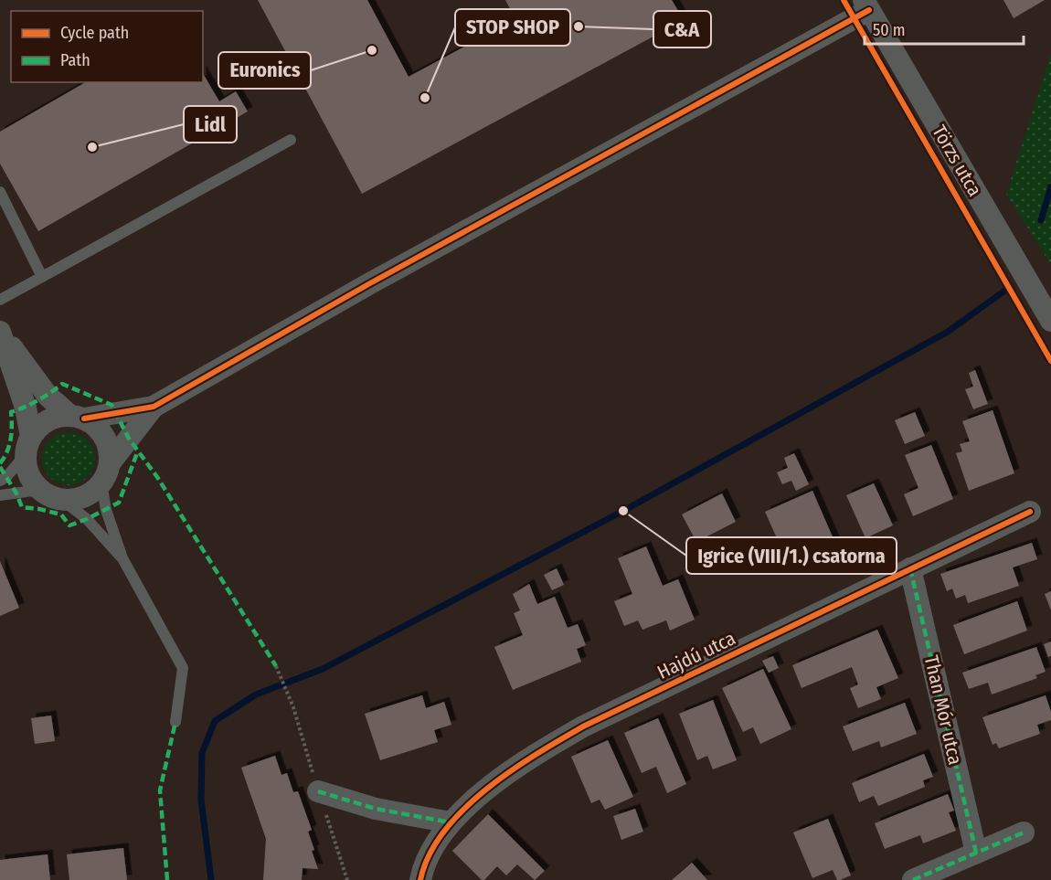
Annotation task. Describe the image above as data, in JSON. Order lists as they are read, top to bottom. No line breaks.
{"streets":{"street":["Törzs utca","Hajdú utca","Than Mór utca"]},"crossings":[["Hajdú utca","Than Mór utca"]],"places":["C&A","Euronics","STOP SHOP","Lidl","Igrice (VIII/1.) csatorna"],"legend":["Cycle path","Path"],"scale_bar":"50 m"}
